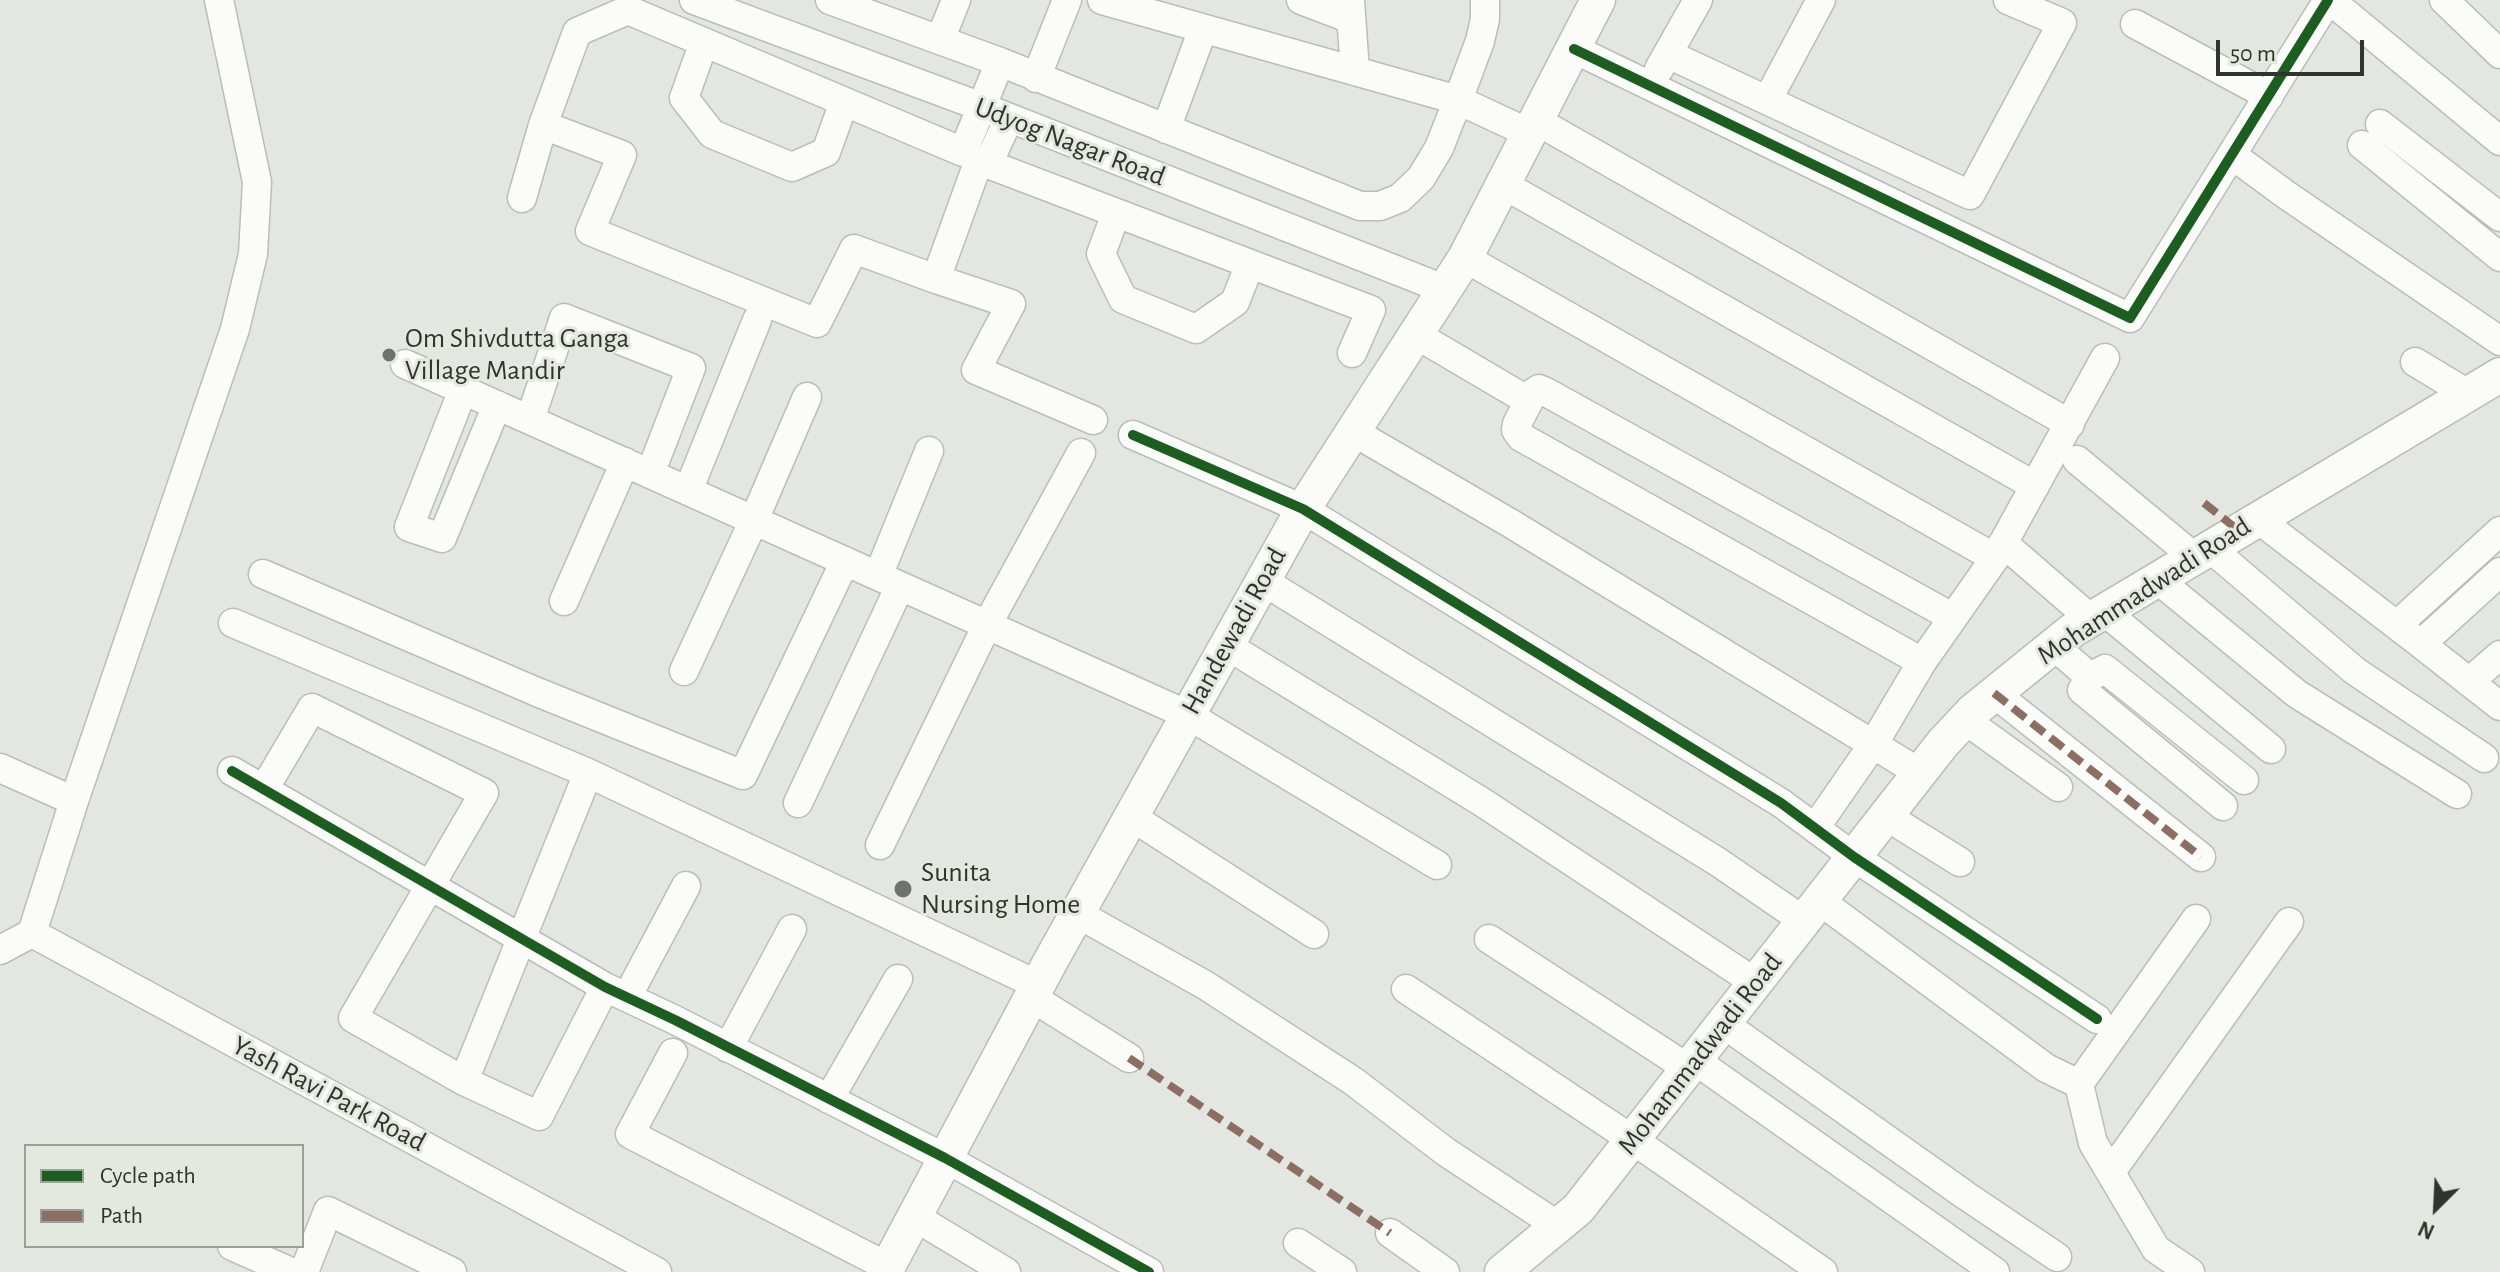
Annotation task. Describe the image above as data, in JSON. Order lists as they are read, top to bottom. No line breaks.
{"streets":{"main road":["Mohammadwadi Road","Handewadi Road"],"street":["Udyog Nagar Road","Yash Ravi Park Road"]},"crossings":[["Udyog Nagar Road","Handewadi Road"]],"places":["Om Shivdutta Ganga Village Mandir","Sunita Nursing Home"],"legend":["Cycle path","Path"],"scale_bar":"50 m","north":"bottom left"}
